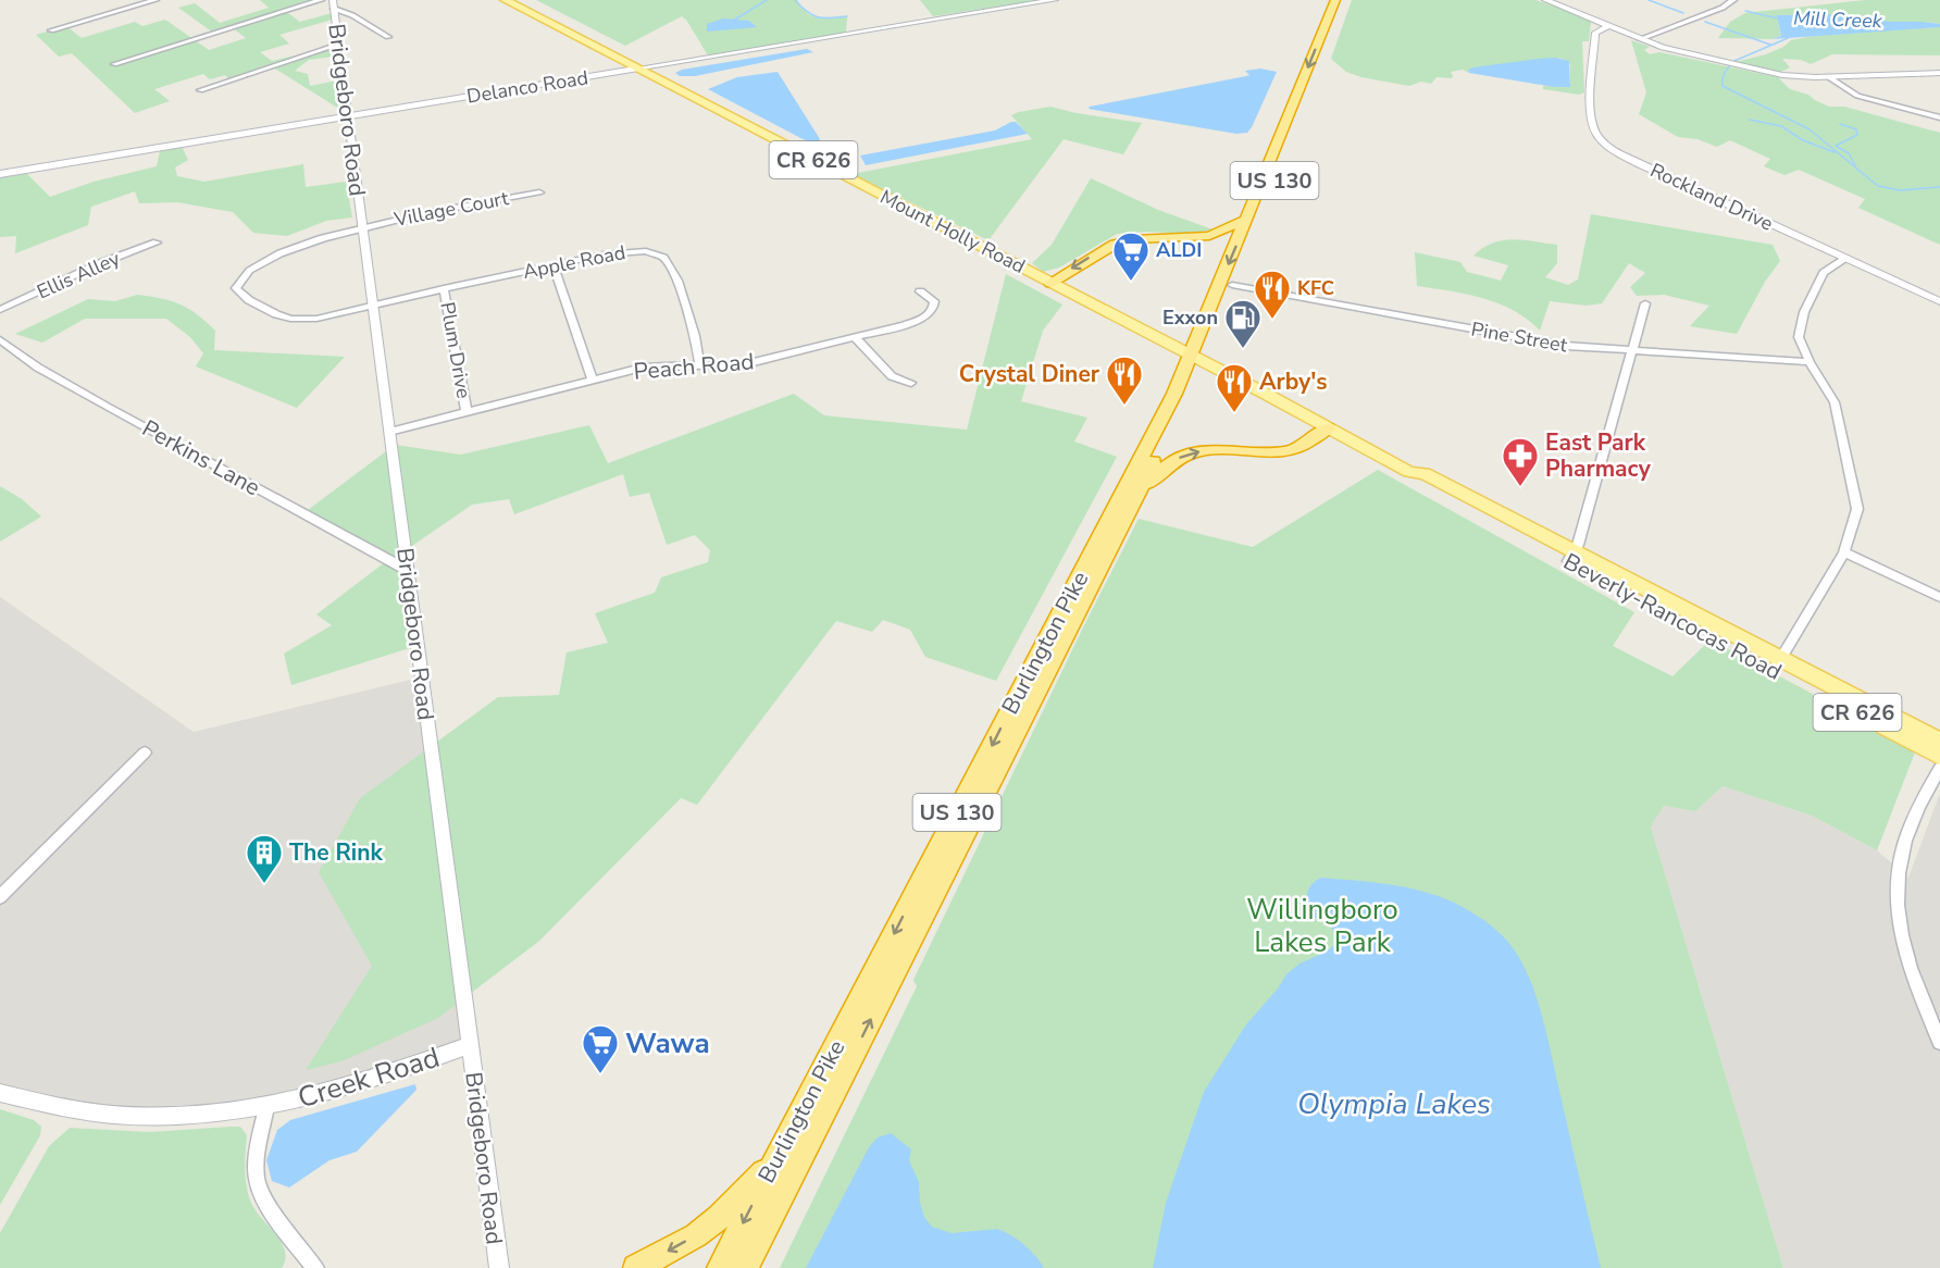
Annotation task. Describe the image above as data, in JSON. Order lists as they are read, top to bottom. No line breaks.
{"streets":{"highway":["US 130","Burlington Pike"],"main road":["Delanco Road","CR 626","Mount Holly Road","Beverly-Rancocas Road"],"street":["Bridgeboro Road","Rockland Drive","Village Court","Apple Road","Ellis Alley","Pine Street","Plum Drive","Peach Road","Perkins Lane","Creek Road"]},"crossings":[["Delanco Road","Bridgeboro Road"],["Delanco Road","Mount Holly Road"],["Bridgeboro Road","Village Court"],["Bridgeboro Road","Apple Road"],["Bridgeboro Road","Peach Road"],["Bridgeboro Road","Perkins Lane"],["Bridgeboro Road","Creek Road"],["US 130","Pine Street"],["Village Court","Apple Road"],["Mount Holly Road","Beverly-Rancocas Road"],["Mount Holly Road","Burlington Pike"],["Apple Road","Plum Drive"],["Apple Road","Peach Road"],["Plum Drive","Peach Road"],["Beverly-Rancocas Road","Burlington Pike"]],"water":["Mill Creek","Olympia Lakes"],"parks":["Willingboro Lakes Park"],"places":{"supermarket":["ALDI","Wawa"],"restaurant":["KFC","Crystal Diner","Arby's"],"fuel station":["Exxon"],"pharmacy":["East Park Pharmacy"],"building":["The Rink"]}}
